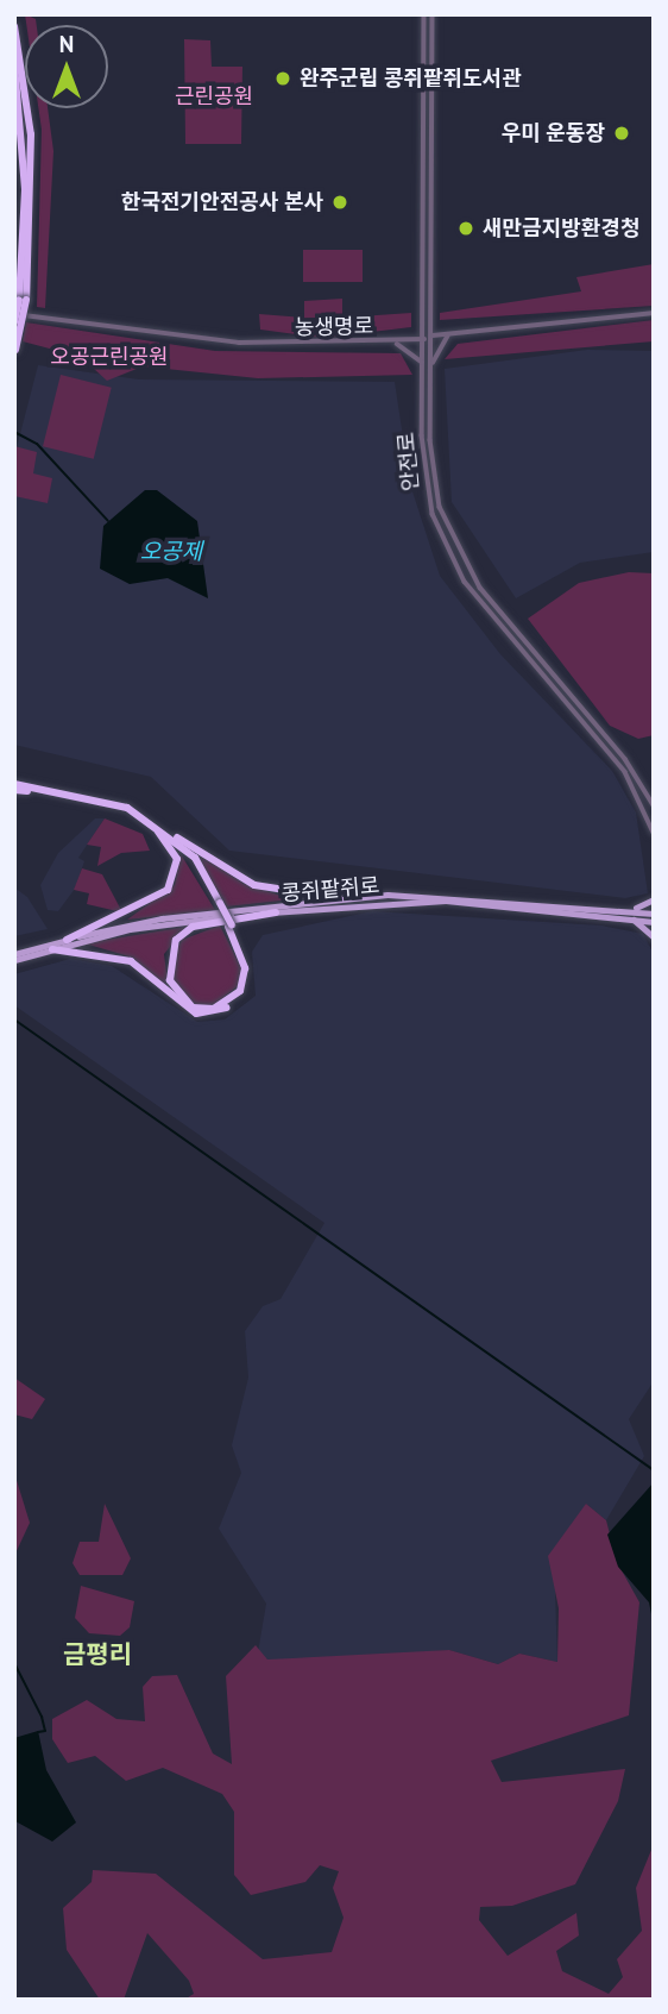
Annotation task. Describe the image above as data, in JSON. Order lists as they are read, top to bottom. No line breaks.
{"streets":{"main road":["콩쥐팥쥐로"],"street":["농생명로","안전로"]},"crossings":[["농생명로","안전로"]],"districts":["금평리"],"water":["오공제"],"parks":["근린공원","오공근린공원"],"places":["완주군립 콩쥐팥쥐도서관","우미 운동장","한국전기안전공사 본사","새만금지방환경청"],"north":"top"}
